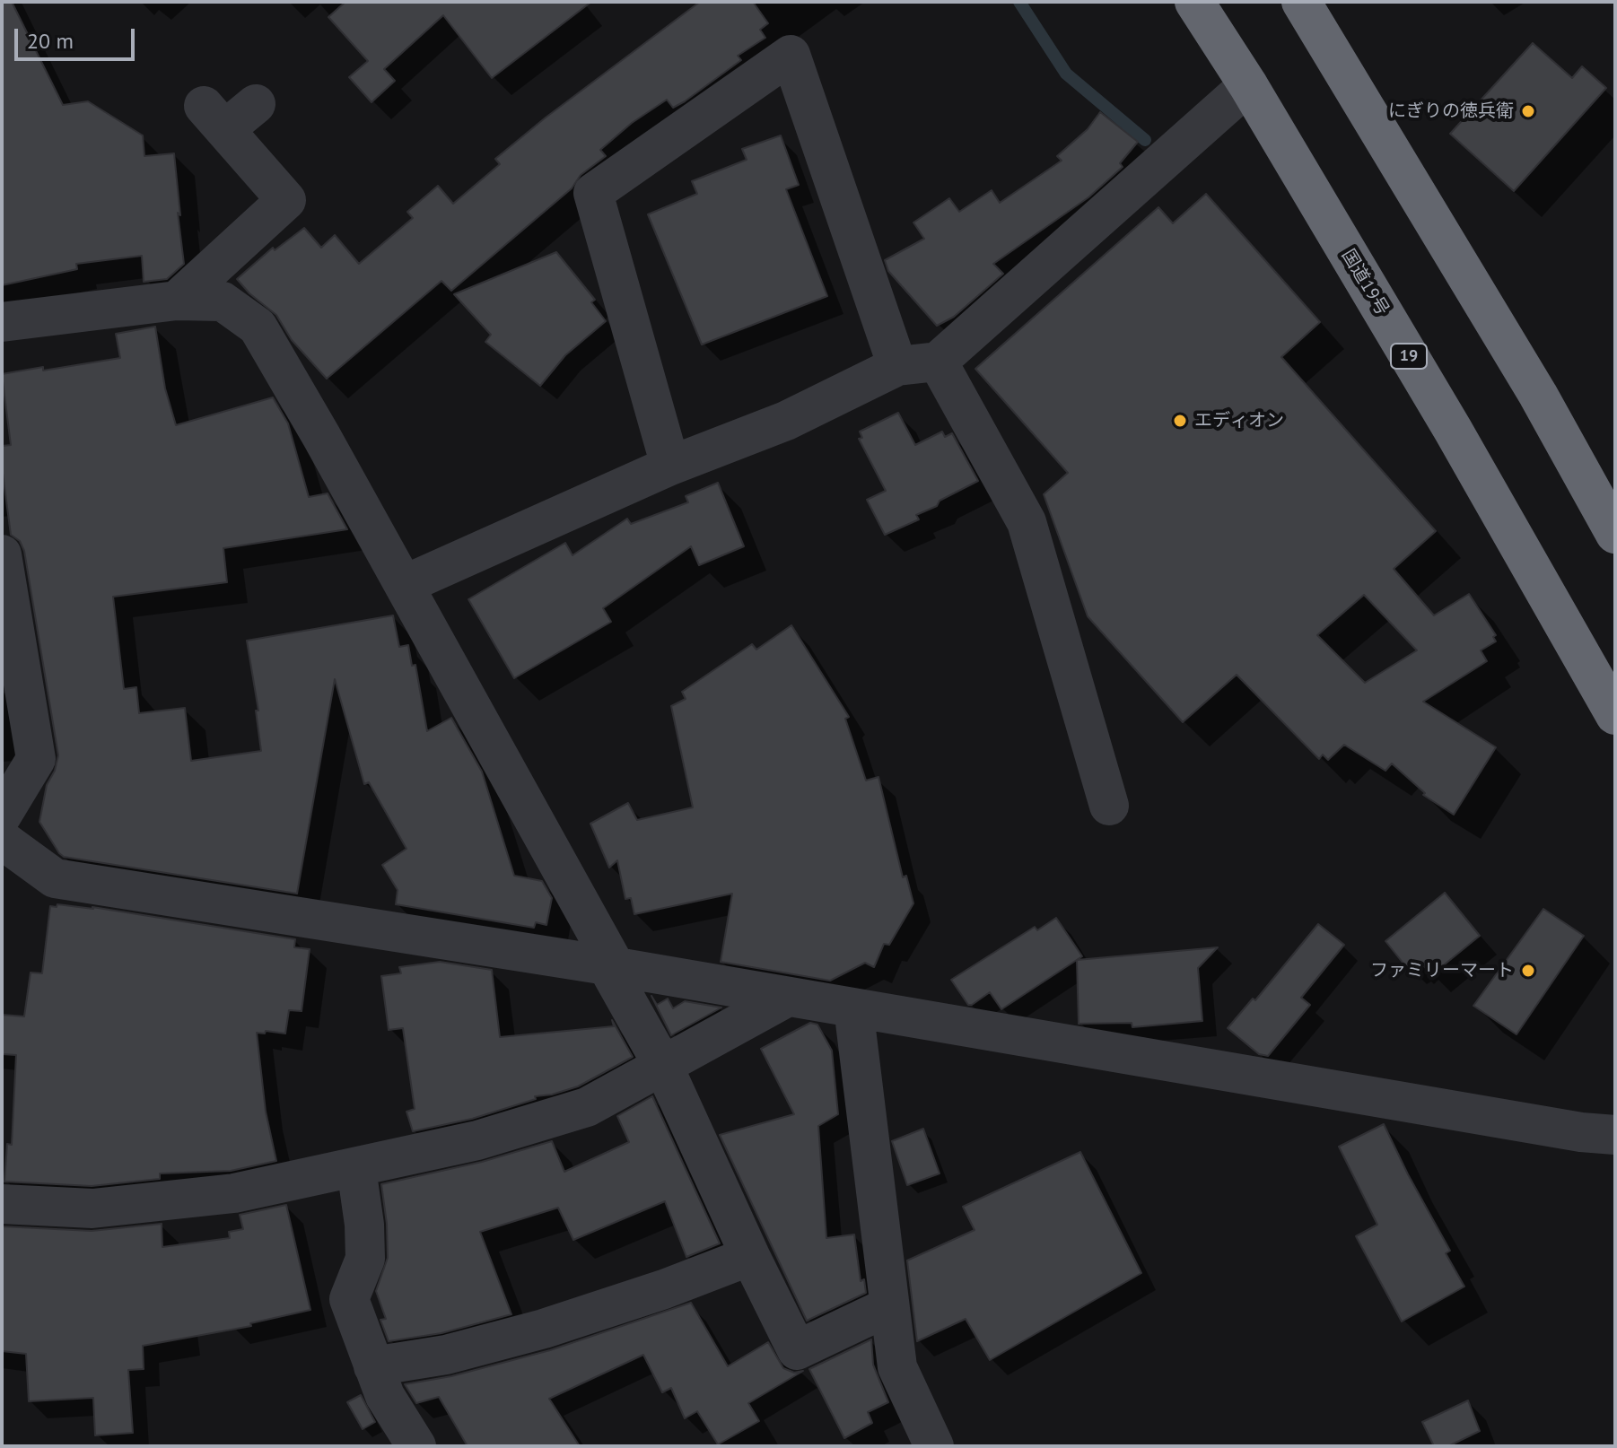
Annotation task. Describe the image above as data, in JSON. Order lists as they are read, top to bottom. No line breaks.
{"streets":{"highway":["国道19号","19"]},"places":["にぎりの徳兵衛","エディオン","ファミリーマート"],"scale_bar":"20 m"}
